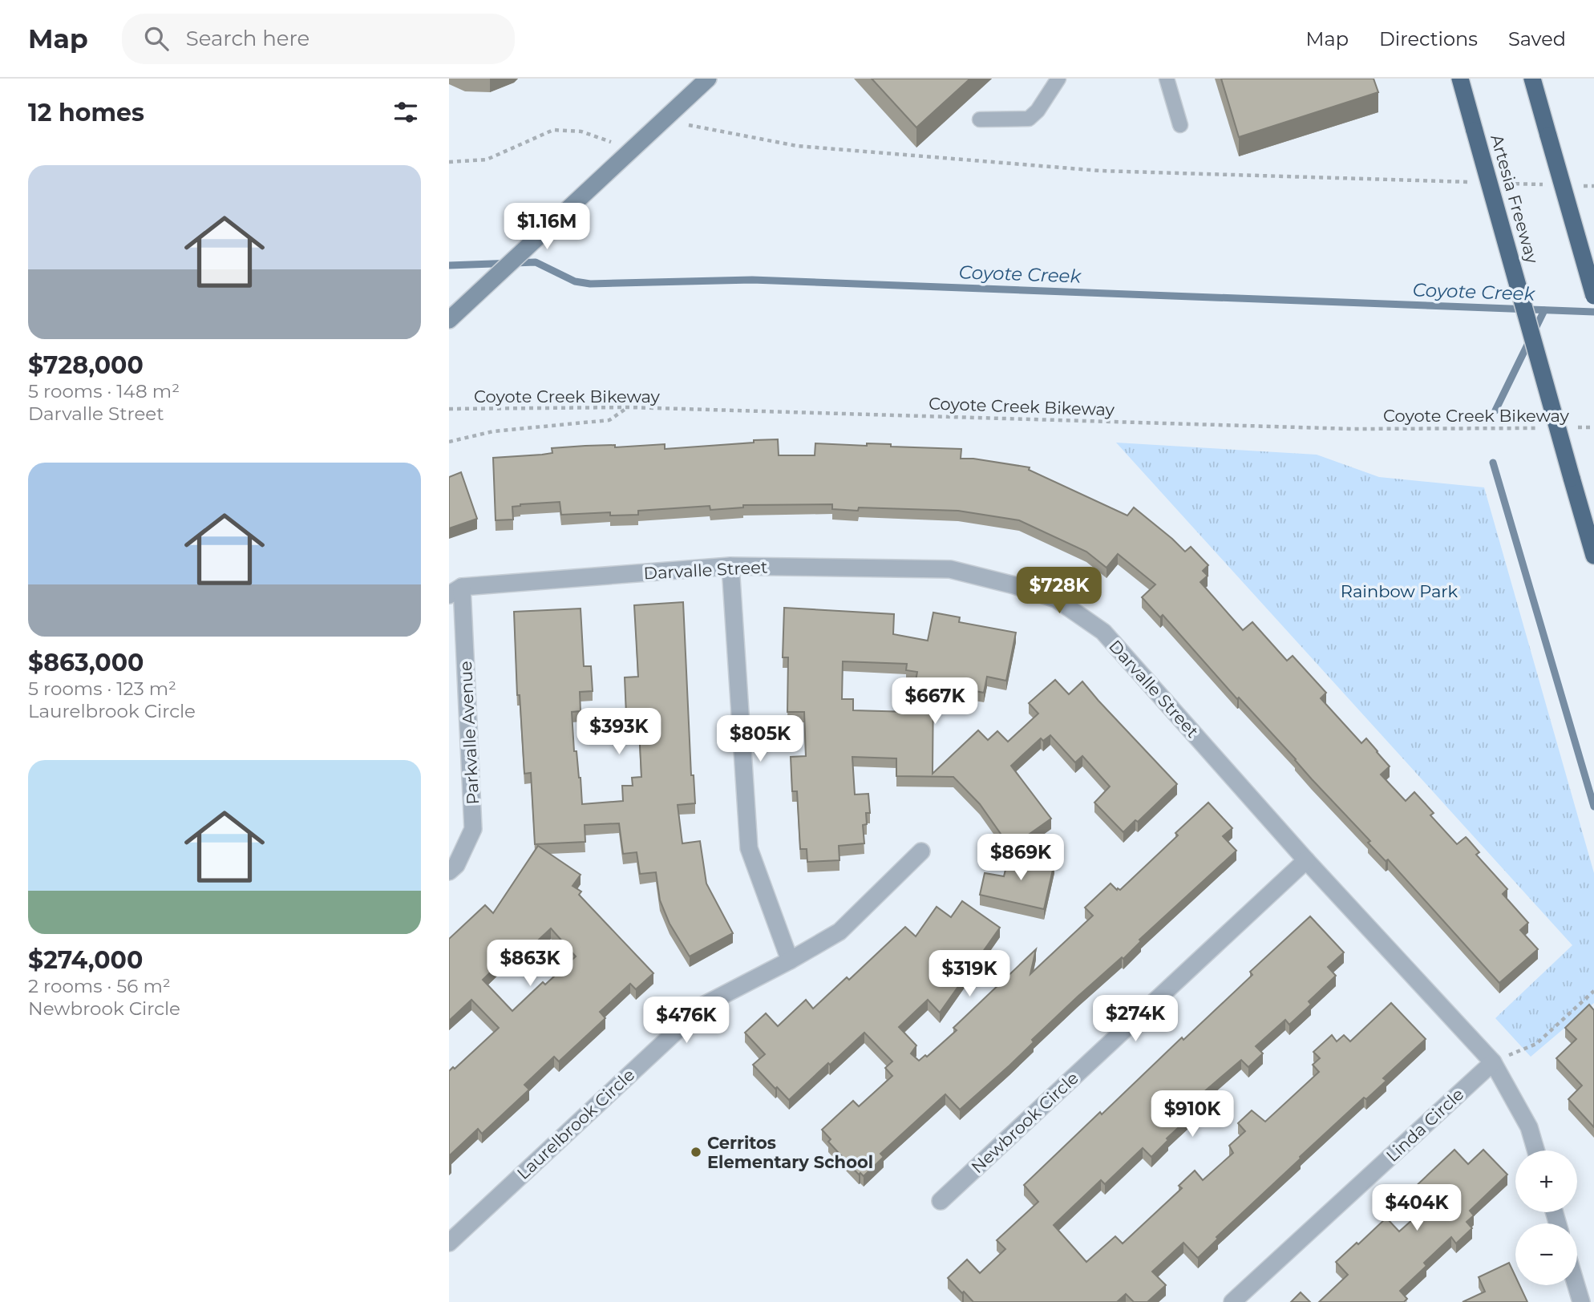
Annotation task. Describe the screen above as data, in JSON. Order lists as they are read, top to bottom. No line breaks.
{"streets":{"highway":["Artesia Freeway"],"street":["Darvalle Street","Parkvalle Avenue","Newbrook Circle","Laurelbrook Circle","Linda Circle"],"path":["Coyote Creek Bikeway"]},"crossings":[["Darvalle Street","Parkvalle Avenue"],["Darvalle Street","Newbrook Circle"],["Darvalle Street","Linda Circle"]],"water":["Coyote Creek"],"parks":["Rainbow Park"],"places":["Cerritos Elementary School"],"page":{"header":"Map","search":"Search here","nav":["Map","Directions","Saved"],"heading":"12 homes","list":[{"name":"$728,000","note":"5 rooms · 148 m² · Darvalle Street"},{"name":"$863,000","note":"5 rooms · 123 m² · Laurelbrook Circle"},{"name":"$274,000","note":"2 rooms · 56 m² · Newbrook Circle"}],"price":["$1.16M","$728K","$667K","$393K","$805K","$869K","$863K","$319K","$274K","$476K","$910K","$404K"],"map_buttons":["+","−"]}}
